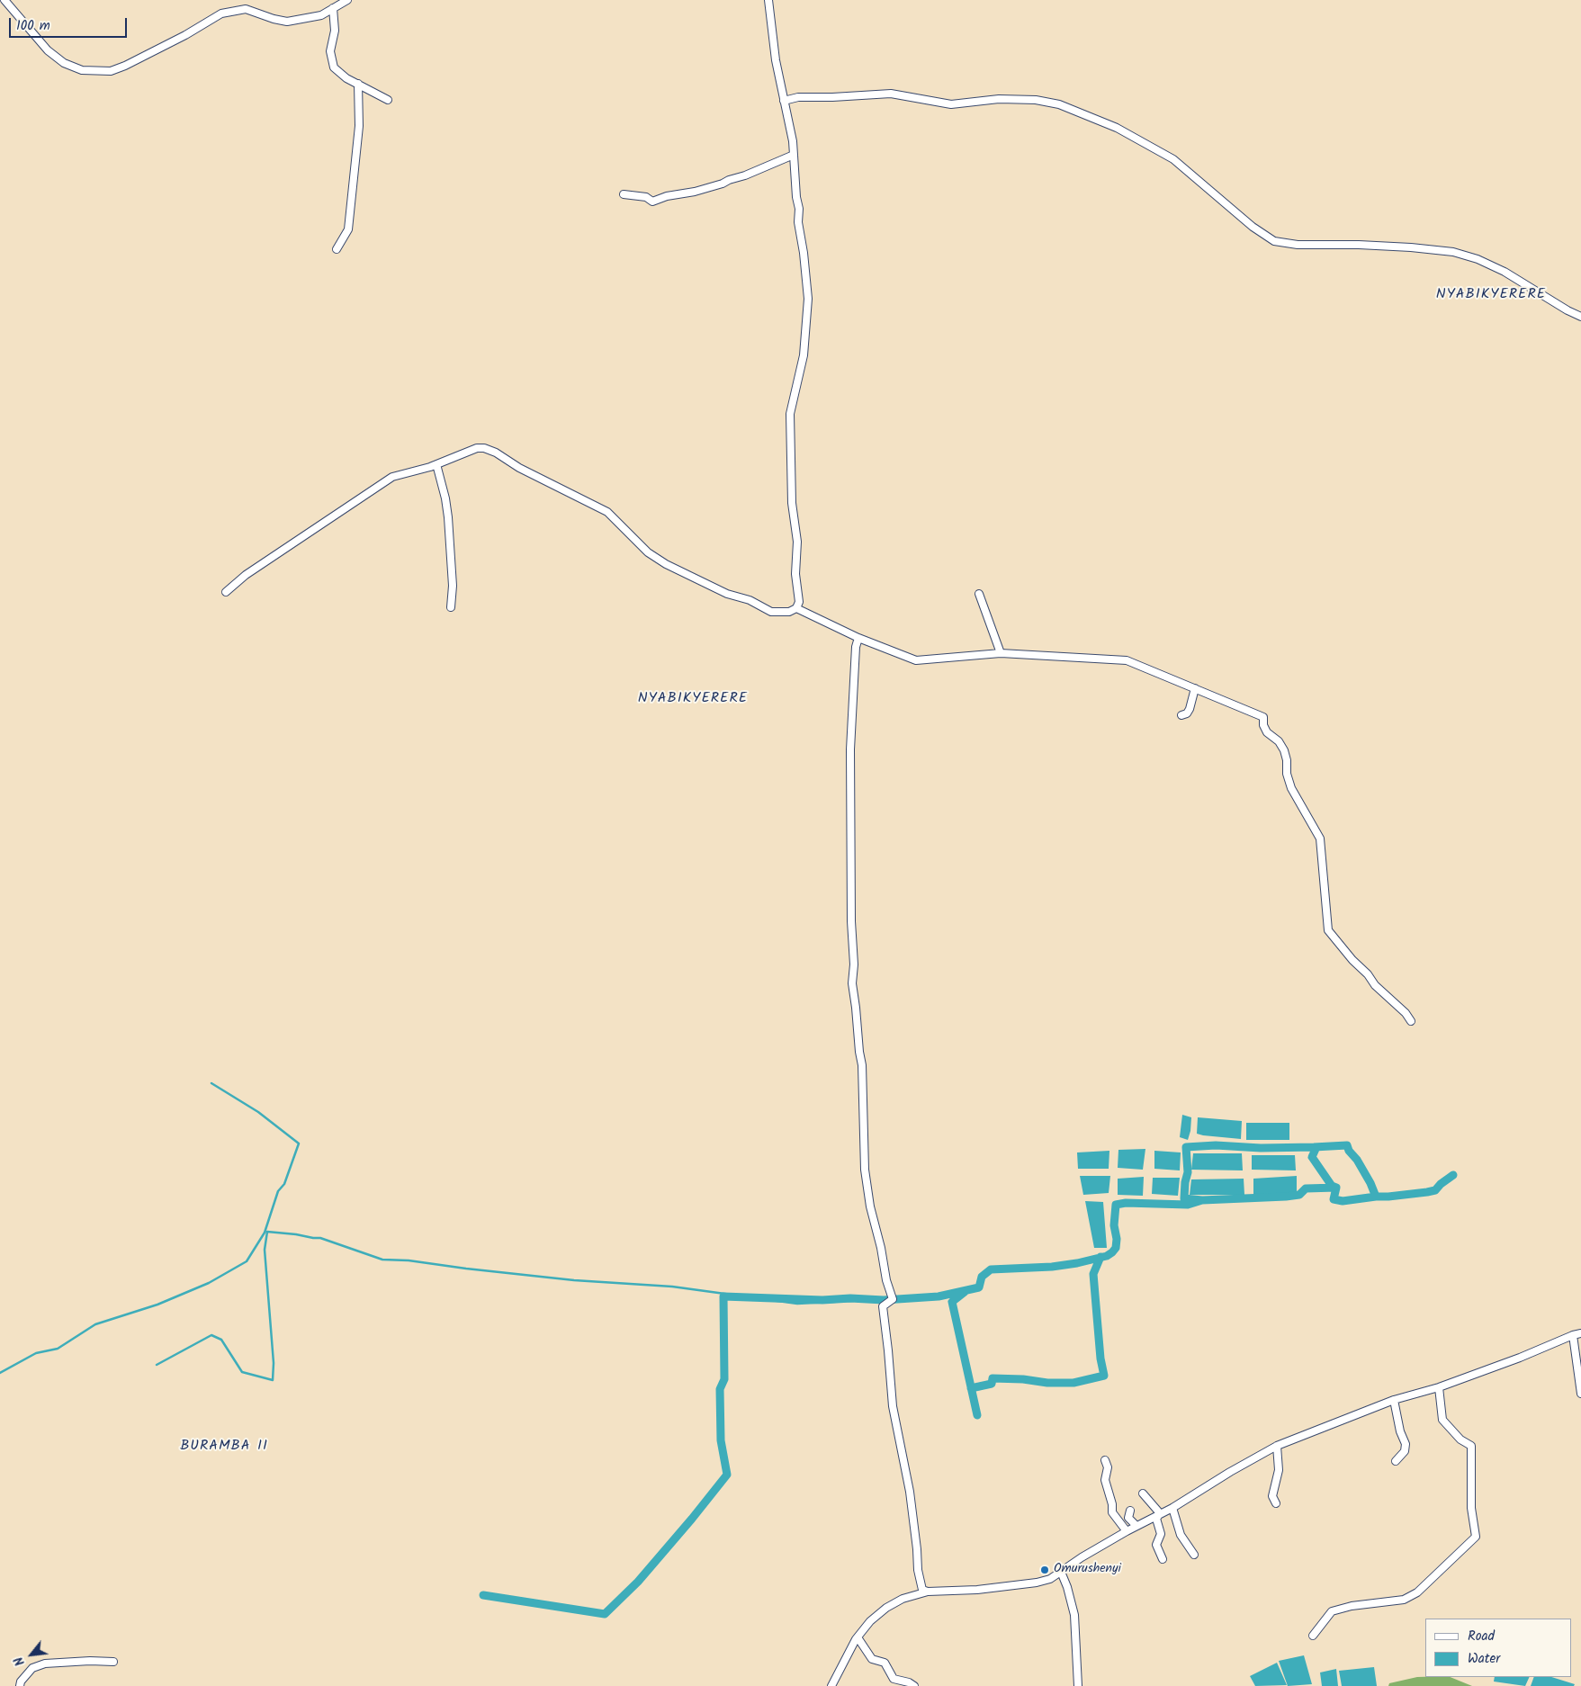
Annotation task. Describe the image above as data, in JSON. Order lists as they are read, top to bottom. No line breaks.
{"districts":["NYABIKYERERE","NYABIKYERERE","BURAMBA II"],"places":["Omurushenyi"],"legend":["Road","Water"],"scale_bar":"100 m","north":"bottom left"}
